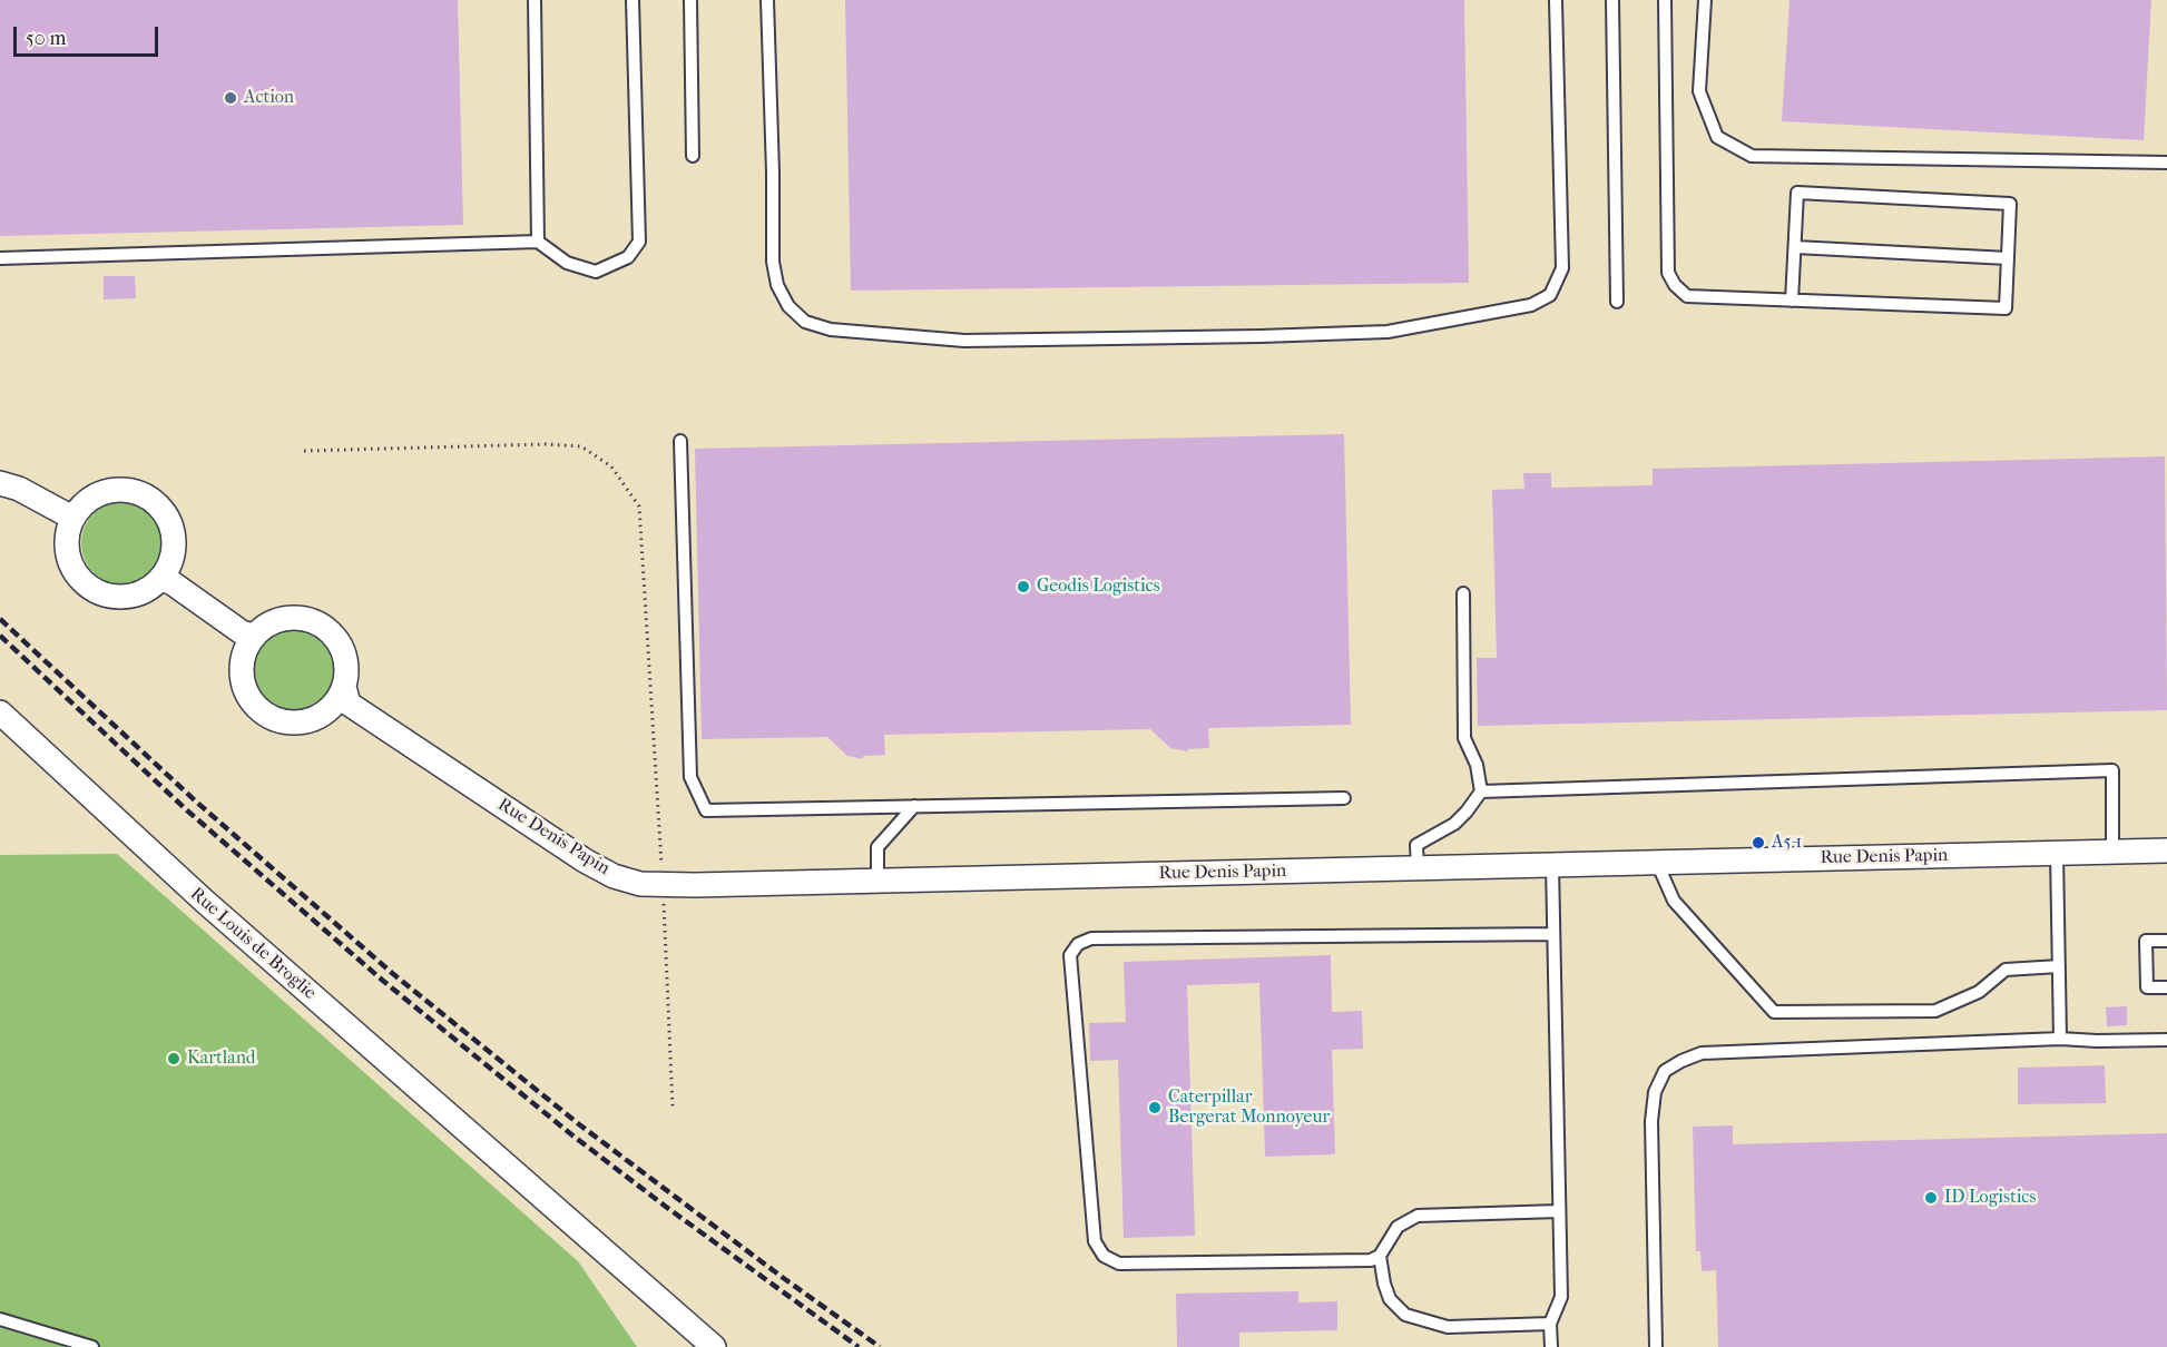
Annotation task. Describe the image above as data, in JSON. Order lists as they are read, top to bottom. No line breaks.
{"streets":{"street":["Rue Denis Papin","Rue Louis de Broglie"]},"places":["Action","Geodis Logistics","A5-1","Kartland","Caterpillar Bergerat Monnoyeur","ID Logistics"],"scale_bar":"50 m"}
